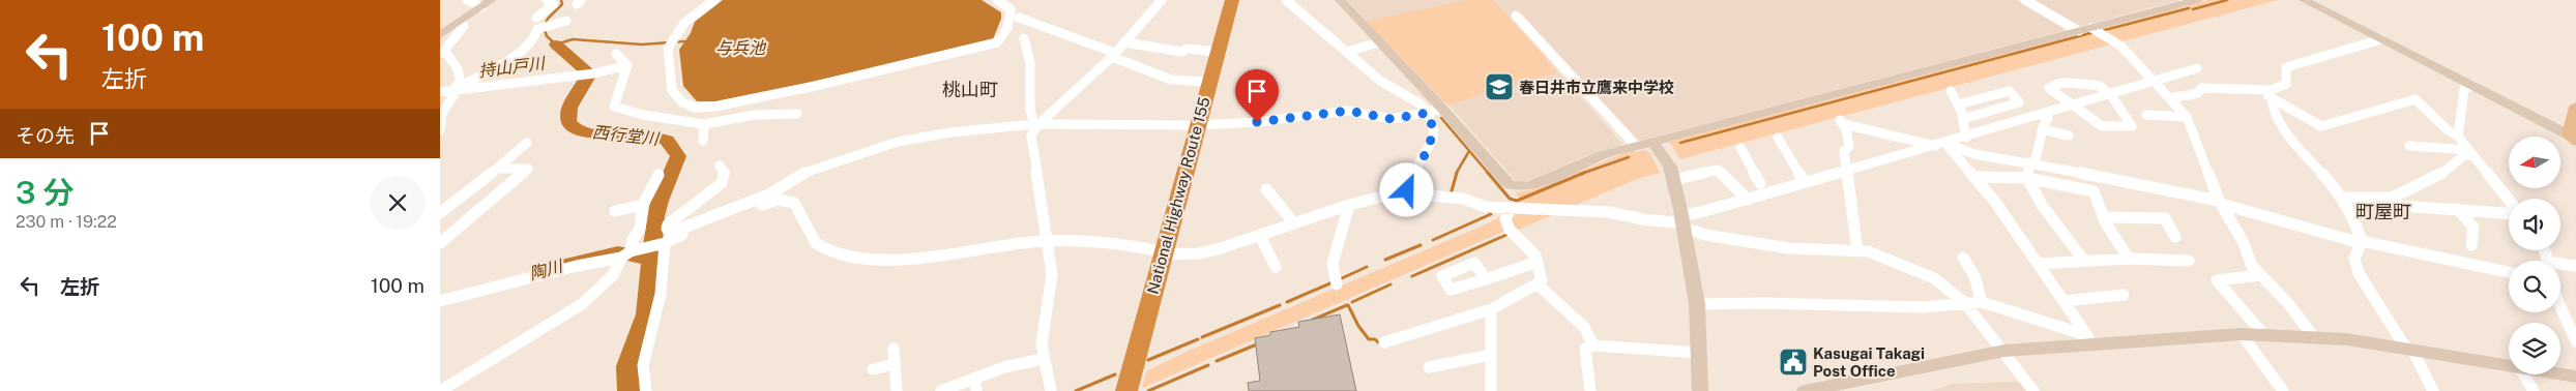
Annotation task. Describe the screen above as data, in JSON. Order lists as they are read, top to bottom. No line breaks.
{"streets":{"highway":["National Highway Route 155"]},"districts":["桃山町","町屋町"],"water":["与兵池","持山戸川","西行堂川","陶川"],"places":{"school or university":["春日井市立鷹来中学校"],"public building":["Kasugai Takagi Post Office"]},"north":"left","page":{"turn":["100 m","左折"],"then":"その先","heading":["3 分","230 m · 19:22"],"list":[{"name":"左折","value":"100 m"}]}}
